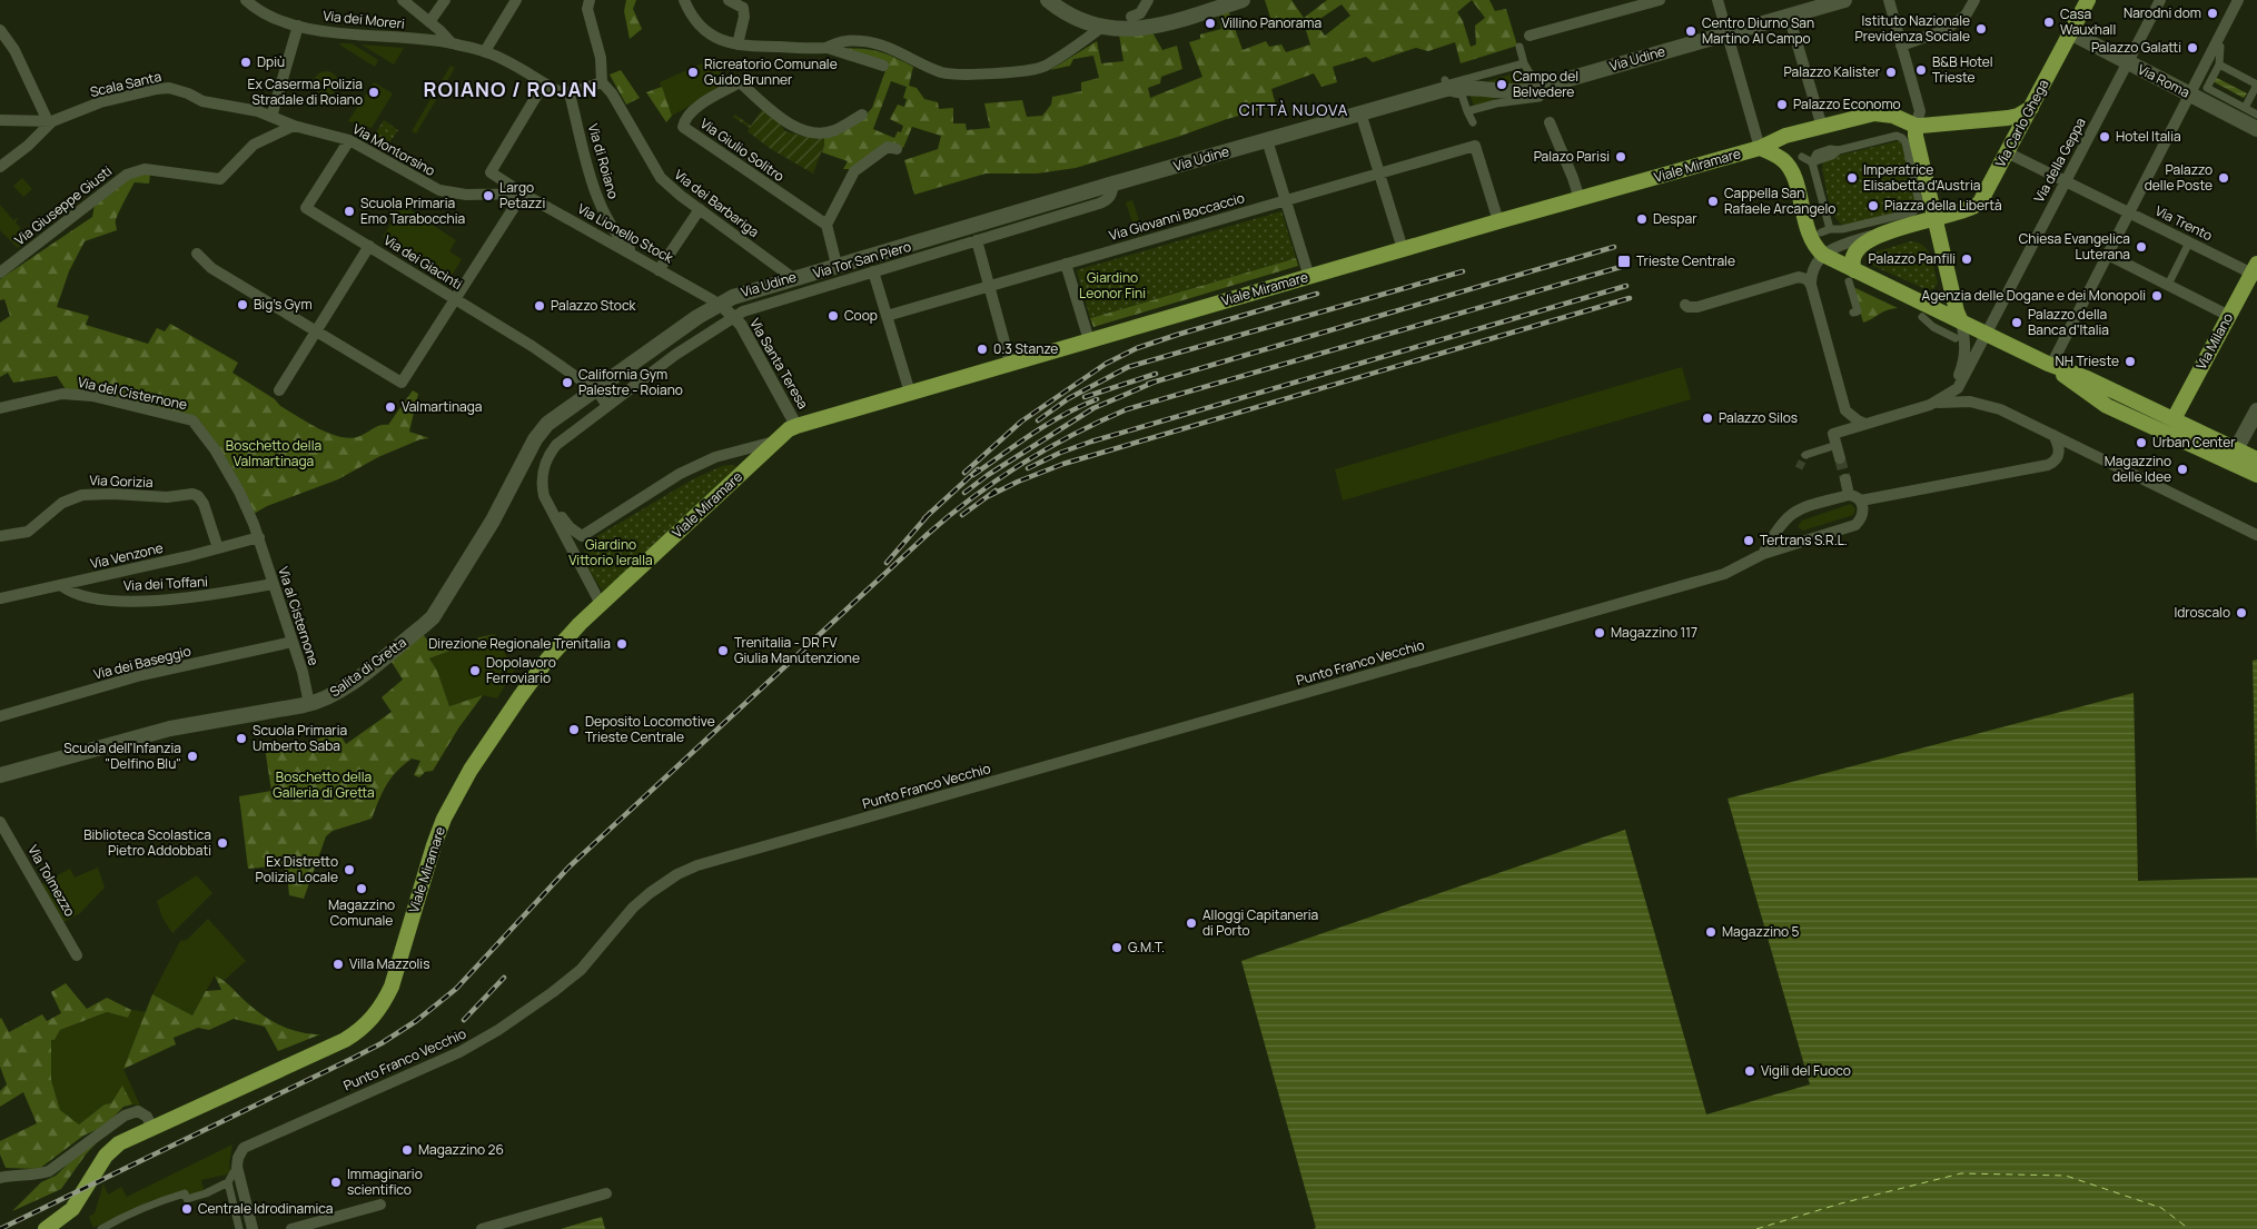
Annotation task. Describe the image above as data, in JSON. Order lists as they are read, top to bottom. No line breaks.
{"streets":{"main road":["Via Udine","Via Roma","Via Carlo Ghega","Viale Miramare","Via Milano","Salita di Gretta"],"street":["Via dei Moreri","Scala Santa","Via Montorsino","Via Giulio Solitro","Via della Geppa","Via di Roiano","Via dei Barbariga","Via Giuseppe Giusti","Via Giovanni Boccaccio","Via Trento","Via Lionello Stock","Via Tor San Piero","Via dei Giacinti","Via Santa Teresa","Via del Cisternone","Via Gorizia","Via Venzone","Via dei Toffani","Via al Cisternone","Via dei Baseggio","Punto Franco Vecchio","Via Tolmezzo"]},"crossings":[["Via dei Moreri","Via di Roiano"],["Via dei Moreri","Via Lionello Stock"],["Via Udine","Via dei Barbariga"],["Via Udine","Via Tor San Piero"],["Via Udine","Via dei Giacinti"],["Via Udine","Salita di Gretta"],["Via Roma","Via Carlo Ghega"],["Via Roma","Via della Geppa"],["Scala Santa","Via Montorsino"],["Via Carlo Ghega","Via Trento"],["Via Montorsino","Via Giuseppe Giusti"],["Via Montorsino","Via Lionello Stock"],["Via Montorsino","Via dei Giacinti"],["Via della Geppa","Via Trento"],["Via di Roiano","Via Lionello Stock"],["Viale Miramare","Via Giovanni Boccaccio"],["Viale Miramare","Via Tor San Piero"],["Viale Miramare","Via Santa Teresa"],["Via Trento","Via Milano"],["Via Tor San Piero","Via dei Giacinti"],["Via Tor San Piero","Via Santa Teresa"],["Via dei Giacinti","Salita di Gretta"],["Via del Cisternone","Via Venzone"],["Via del Cisternone","Via al Cisternone"],["Via Gorizia","Via Venzone"],["Via Venzone","Via dei Toffani"],["Via Venzone","Via al Cisternone"],["Via dei Toffani","Via al Cisternone"],["Via al Cisternone","Via dei Baseggio"],["Via al Cisternone","Salita di Gretta"]],"districts":["ROIANO / ROJAN","CITTÀ NUOVA"],"parks":["Giardino Leonor Fini","Boschetto della Valmartinaga","Giardino Vittorio Ieralla","Boschetto della Galleria di Gretta"],"places":{"other":["Narodni dom","Casa Wauxhall","Villino Panorama","Istituto Nazionale Previdenza Sociale","Centro Diurno San Martino Al Campo","Palazzo Galatti","Dpiù","B&B Hotel Trieste","Ricreatorio Comunale Guido Brunner","Palazzo Kalister","Campo del Belvedere","Ex Caserma Polizia Stradale di Roiano","Palazzo Economo","Hotel Italia","Palazo Parisi","Imperatrice Elisabetta d'Austria","Palazzo delle Poste","Largo Petazzi","Cappella San Rafaele Arcangelo","Piazza della Libertà","Scuola Primaria Emo Tarabocchia","Despar","Chiesa Evangelica Luterana","Palazzo Panfili","Agenzia delle Dogane e dei Monopoli","Big's Gym","Palazzo Stock","Coop","Palazzo della Banca d'Italia","0.3 Stanze","NH Trieste","California Gym Palestre - Roiano","Valmartinaga","Palazzo Silos","Urban Center","Magazzino delle Idee","Tertrans S.R.L.","Idroscalo","Magazzino 117","Direzione Regionale Trenitalia","Trenitalia - DR FV Giulia Manutenzione","Dopolavoro Ferroviario","Deposito Locomotive Trieste Centrale","Scuola Primaria Umberto Saba","Scuola dell'Infanzia \"Delfino Blu\"","Biblioteca Scolastica Pietro Addobbati","Ex Distretto Polizia Locale","Magazzino Comunale","Alloggi Capitaneria di Porto","Magazzino 5","G.M.T.","Villa Mazzolis","Vigili del Fuoco","Magazzino 26","Immaginario scientifico","Centrale Idrodinamica"],"transit":["Trieste Centrale"]}}
